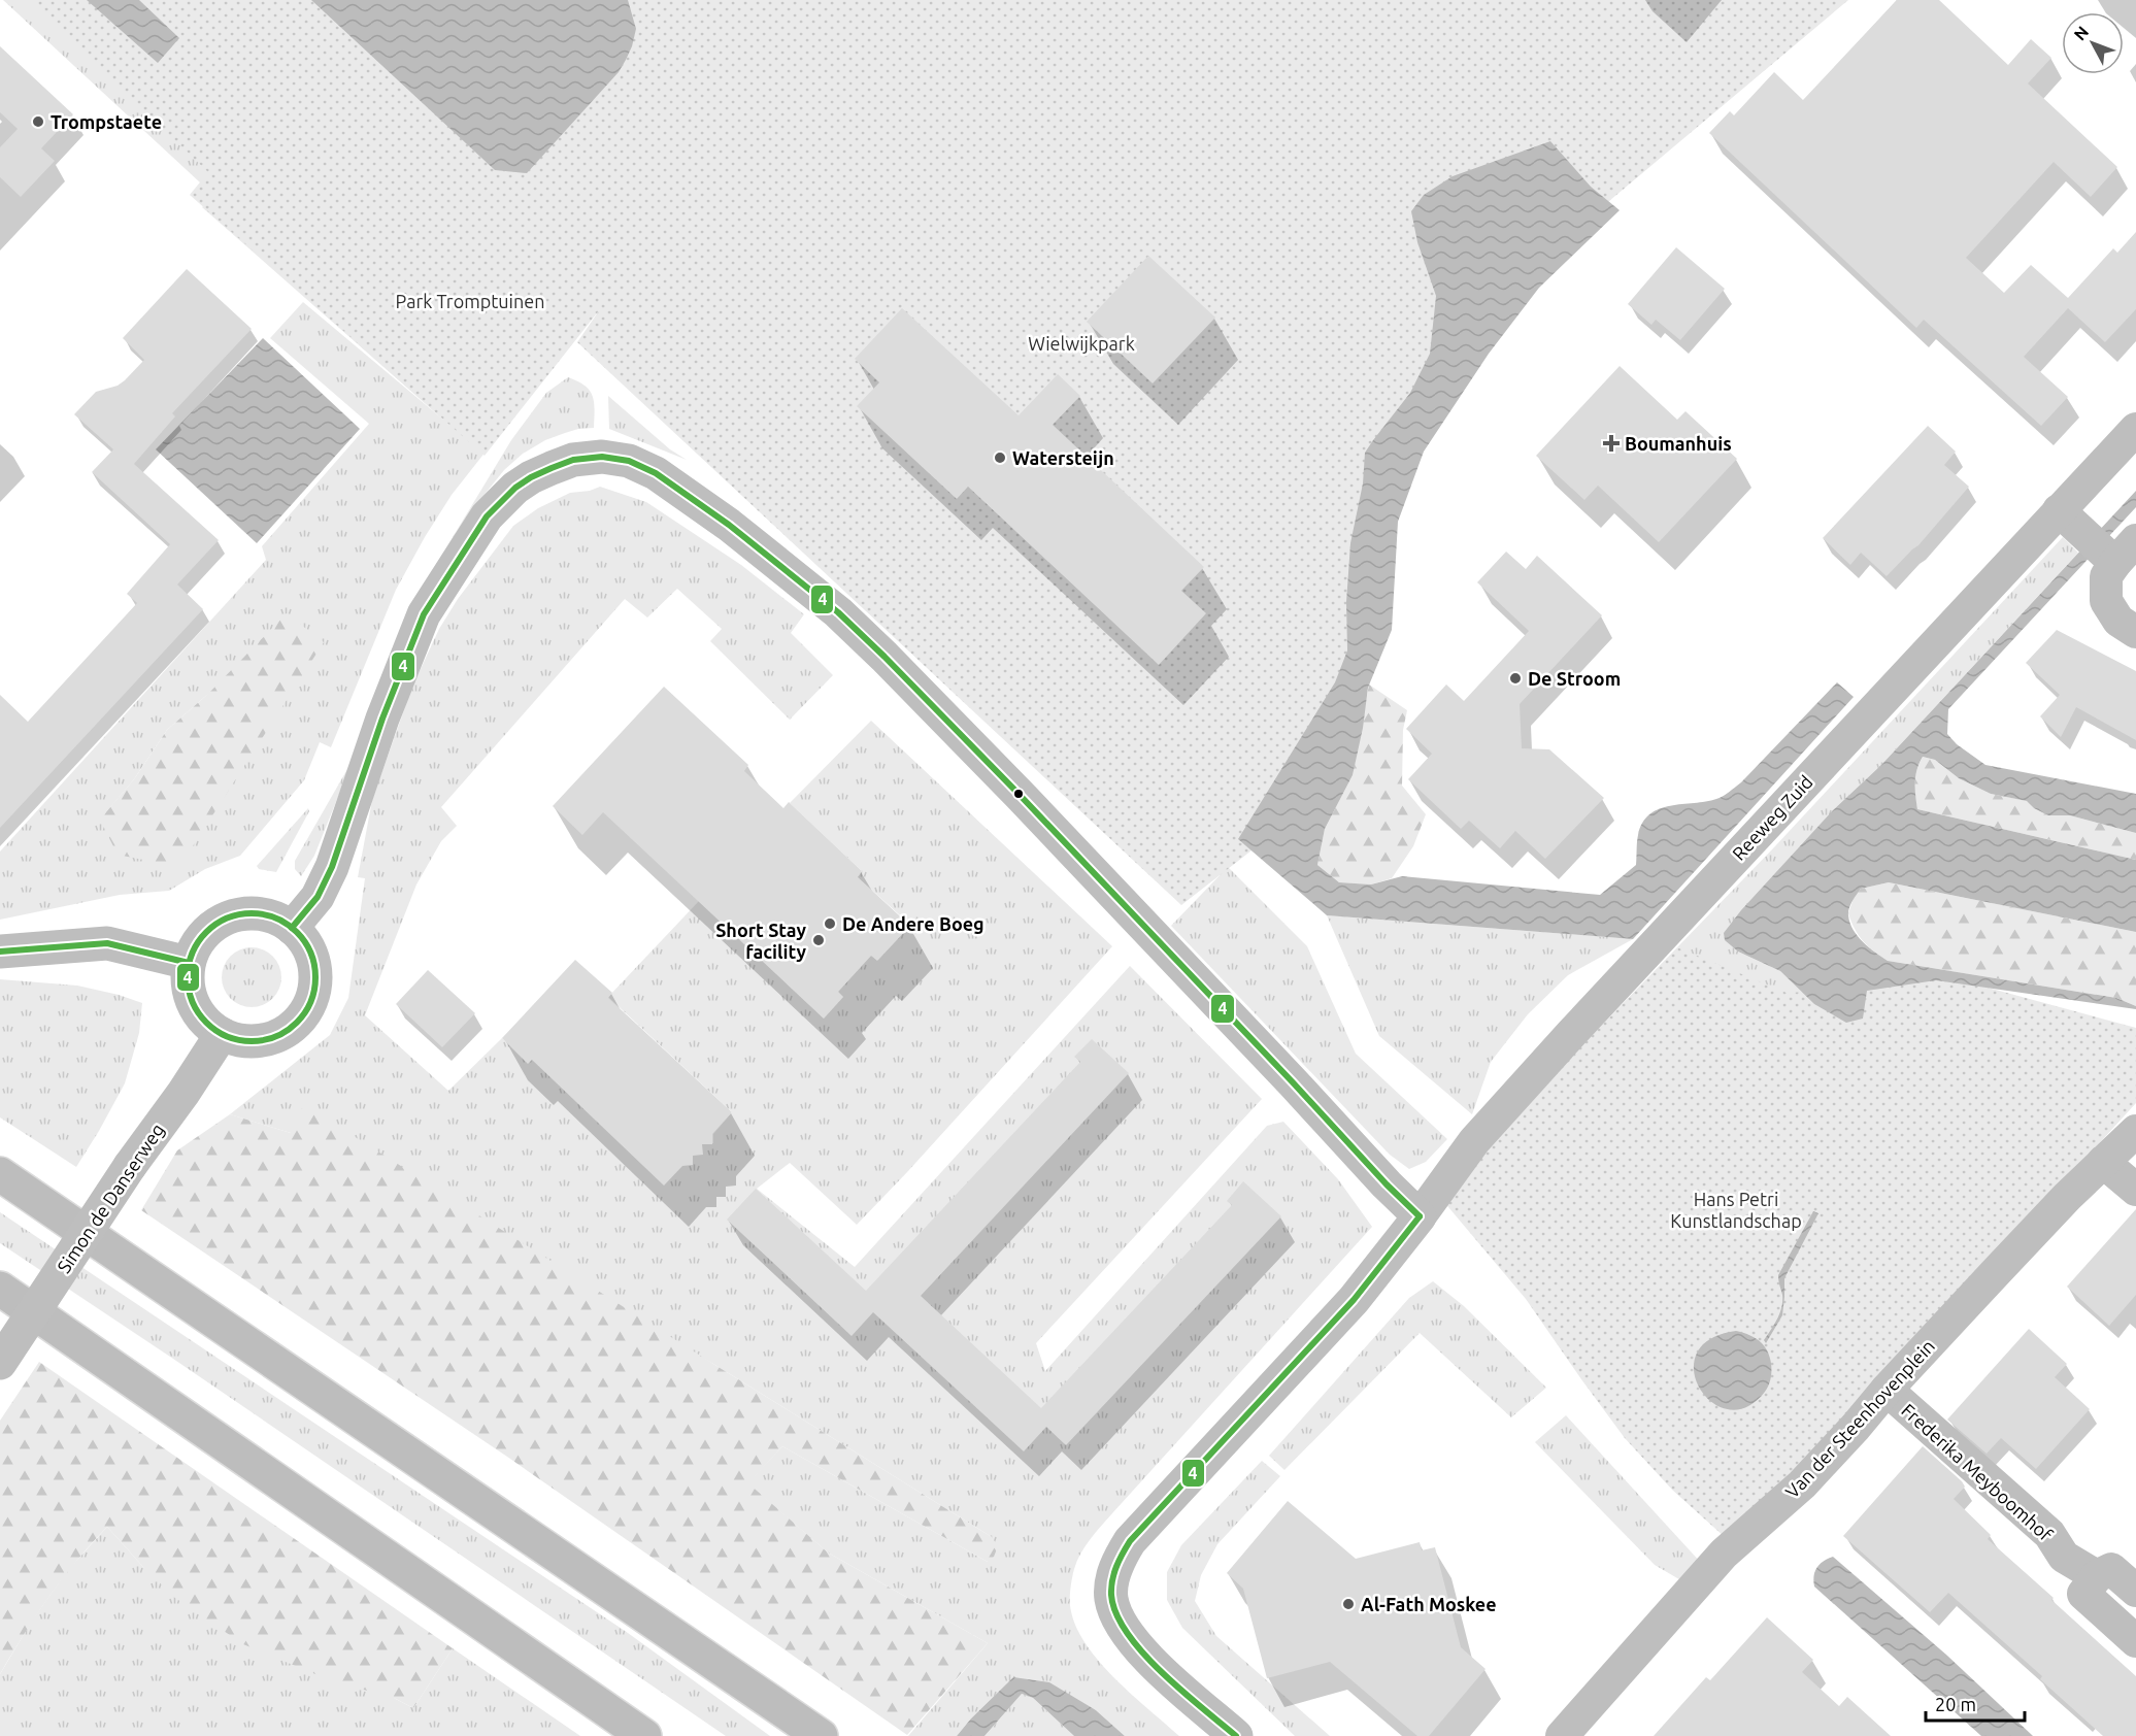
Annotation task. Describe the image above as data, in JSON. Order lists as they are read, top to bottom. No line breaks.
{"streets":{"street":["Reeweg Zuid","Simon de Danserweg","Van der Steenhovenplein","Frederika Meyboomhof"]},"crossings":[["Van der Steenhovenplein","Frederika Meyboomhof"]],"parks":["Park Tromptuinen","Wielwijkpark","Hans Petri Kunstlandschap"],"places":{"other":["Trompstaete","Watersteijn","De Stroom","De Andere Boeg","Short Stay facility","Al-Fath Moskee"],"health":["Boumanhuis"]},"lines":["transit line 4"],"scale_bar":"20 m","north":"top left"}
